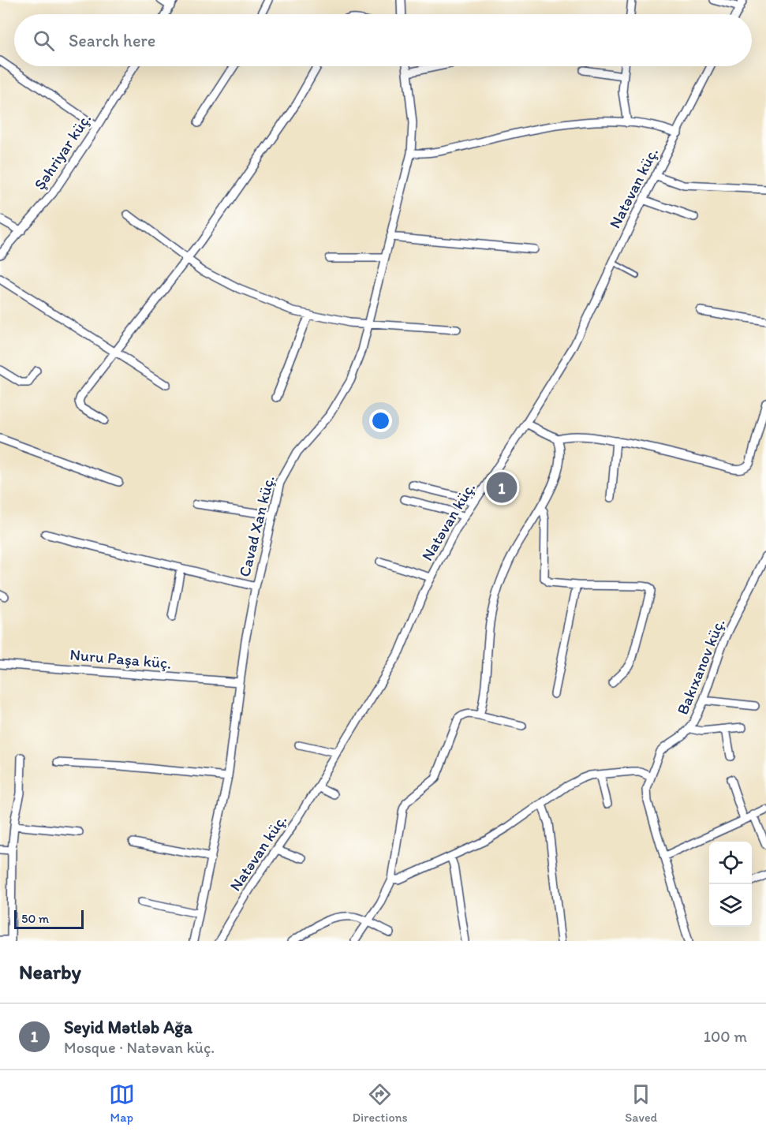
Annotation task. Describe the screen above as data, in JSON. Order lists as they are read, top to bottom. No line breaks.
{"streets":{"street":["Şəhriyar küç.","Natəvan küç.","Cavad Xan küç.","Nuru Paşa küç.","Bakıxanov küç."]},"crossings":[["Cavad Xan küç.","Nuru Paşa küç."]],"scale_bar":"50 m","page":{"search":"Search here","pins":"1","scale":"50 m","heading":"Nearby","list":[{"mark":"1","name":"Seyid Mətləb Ağa","note":"Mosque · Natəvan küç.","value":"100 m"}],"nav":["Map","Directions","Saved"]}}
